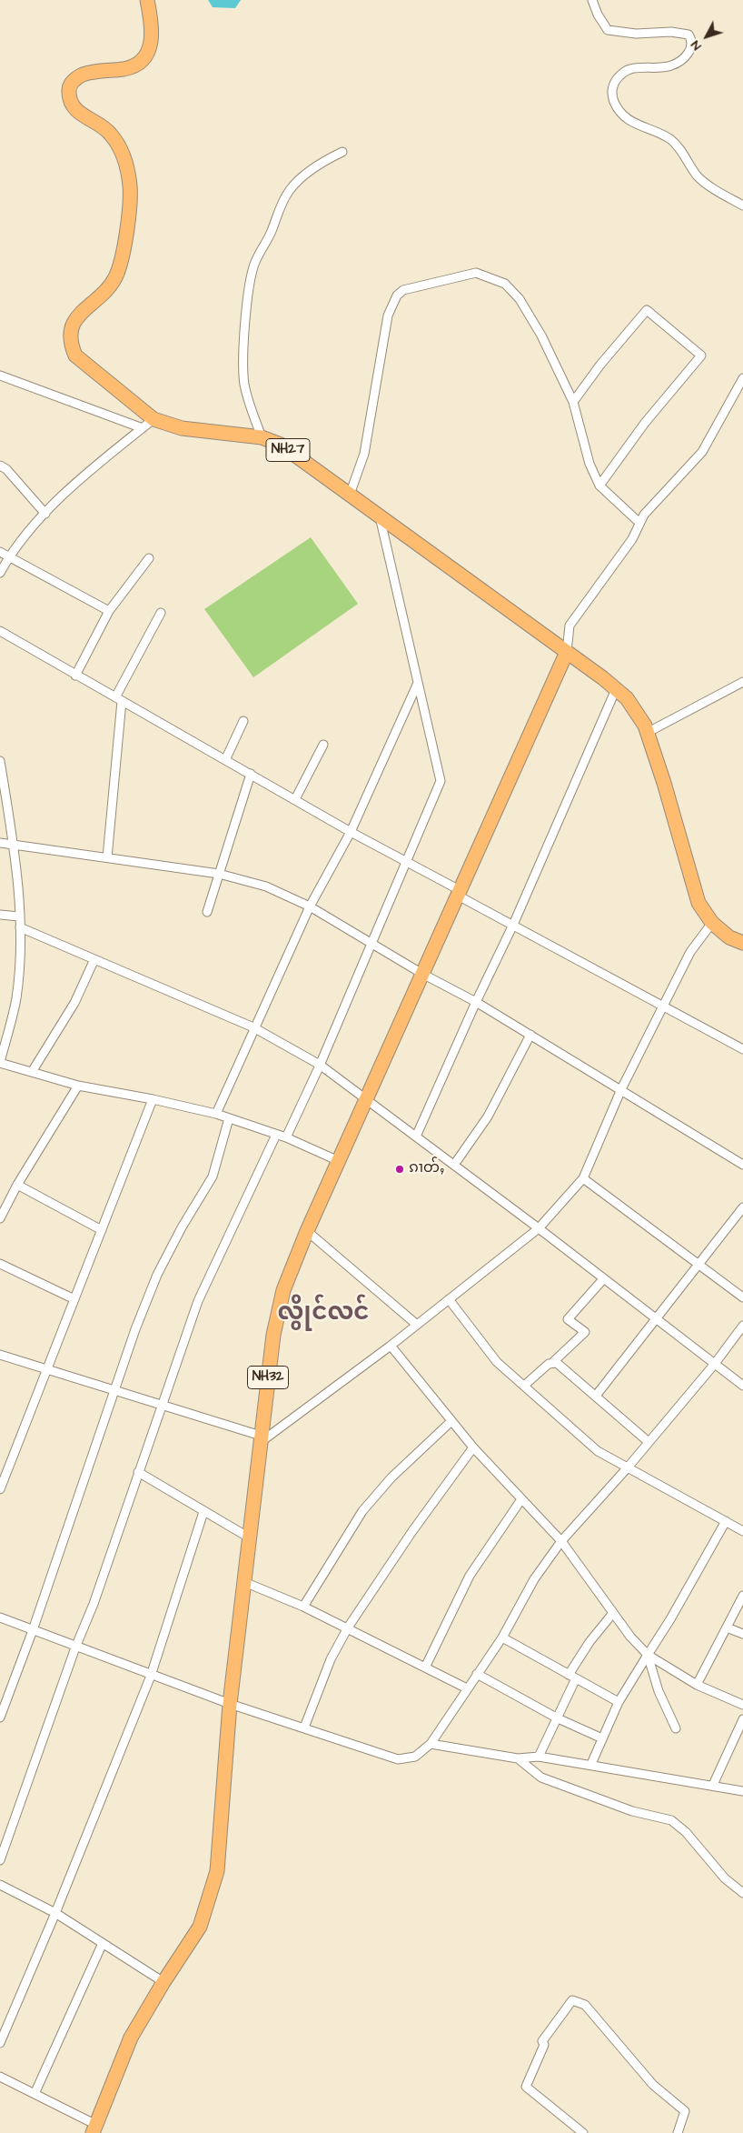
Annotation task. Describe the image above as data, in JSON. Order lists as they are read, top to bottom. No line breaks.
{"streets":{"highway":["NH27","NH32"]},"crossings":[["NH27","NH32"]],"districts":["လွိုင်လင်"],"places":["ၵၢတ်ႇ"],"north":"bottom left"}
